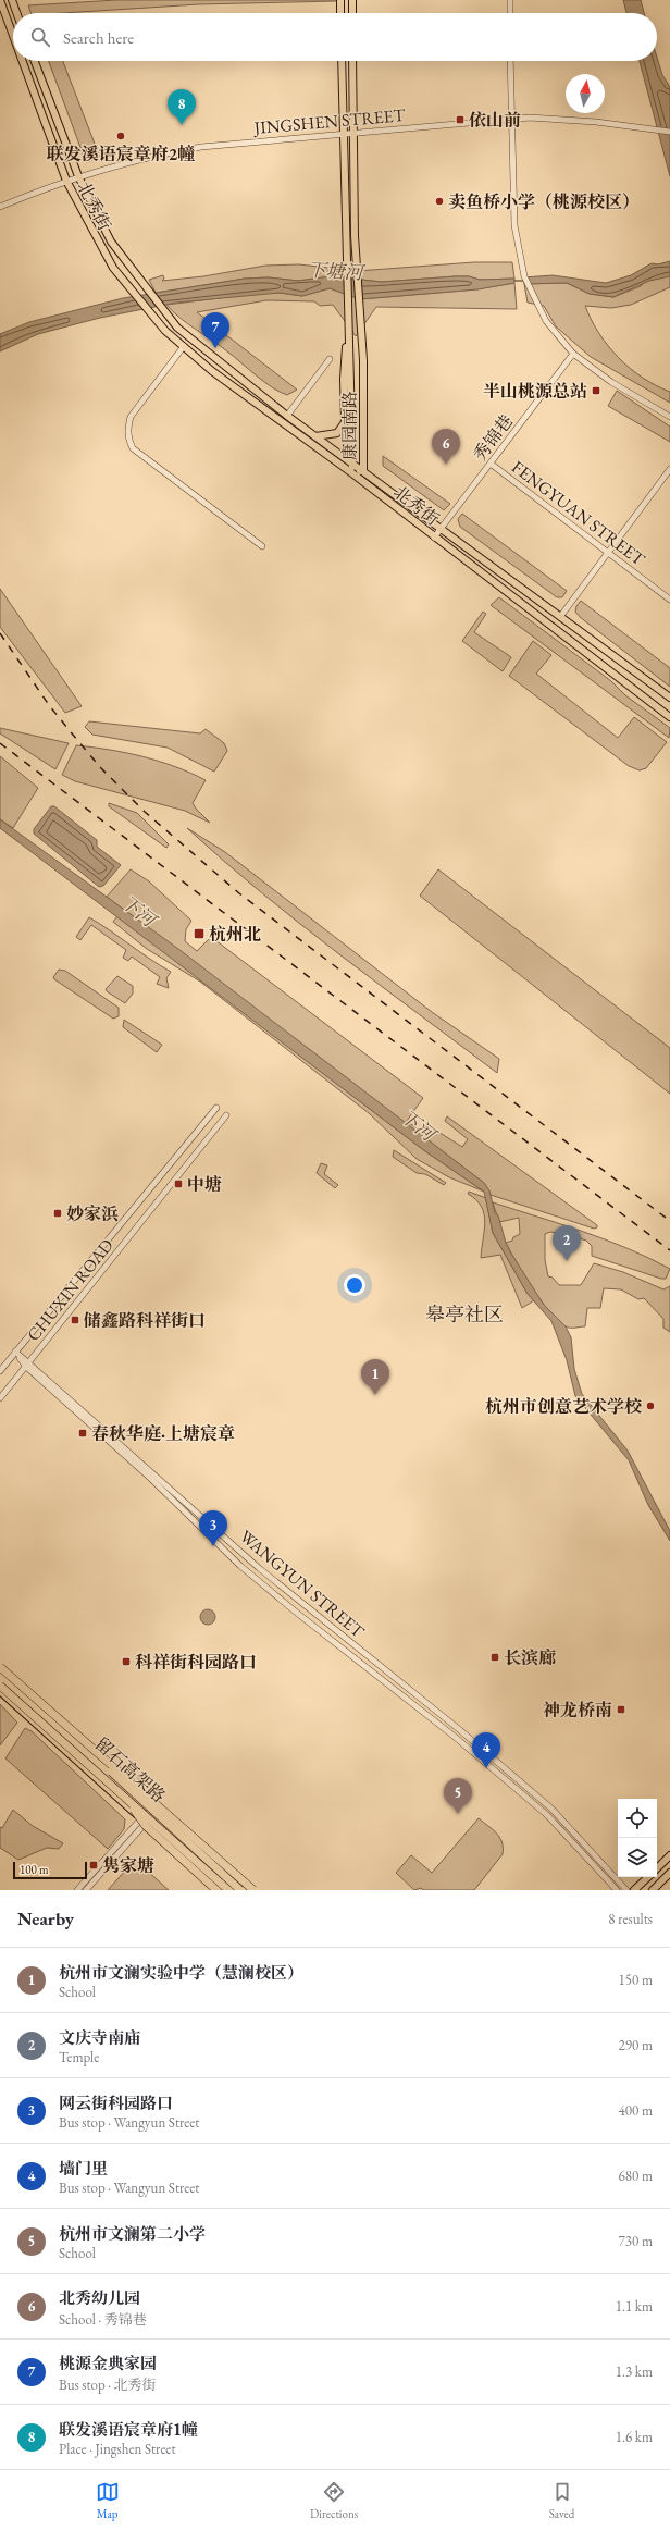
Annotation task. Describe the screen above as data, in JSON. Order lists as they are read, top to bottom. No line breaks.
{"streets":{"highway":["留石高架路"],"main road":["北秀街","康园南路"],"street":["JINGSHEN STREET","秀锦巷","FENGYUAN STREET","CHUXIN ROAD","WANGYUN STREET"]},"crossings":[["JINGSHEN STREET","北秀街"],["JINGSHEN STREET","康园南路"],["北秀街","康园南路"],["北秀街","秀锦巷"],["秀锦巷","FENGYUAN STREET"],["CHUXIN ROAD","WANGYUN STREET"]],"districts":["皋亭社区"],"water":["下塘河","下河"],"places":{"transit":["依山前","半山桃源总站","杭州北","中塘","妙家浜","储鑫路科祥街口","春秋华庭·上塘宸章","长滨廊","科祥街科园路口","神龙桥南","隽家塘"],"other":["联发溪语宸章府2幢","卖鱼桥小学（桃源校区）","杭州市创意艺术学校"]},"scale_bar":"100 m","north":"top","page":{"search":"Search here","pins":["8","7","6","2","1","3","4","5"],"scale":"100 m","heading":["Nearby","8 results"],"list":[{"mark":"1","name":"杭州市文澜实验中学（慧澜校区）","note":"School","value":"150 m"},{"mark":"2","name":"文庆寺南庙","note":"Temple","value":"290 m"},{"mark":"3","name":"网云街科园路口","note":"Bus stop · Wangyun Street","value":"400 m"},{"mark":"4","name":"墙门里","note":"Bus stop · Wangyun Street","value":"680 m"},{"mark":"5","name":"杭州市文澜第二小学","note":"School","value":"730 m"},{"mark":"6","name":"北秀幼儿园","note":"School · 秀锦巷","value":"1.1 km"},{"mark":"7","name":"桃源金典家园","note":"Bus stop · 北秀街","value":"1.3 km"},{"mark":"8","name":"联发溪语宸章府1幢","note":"Place · Jingshen Street","value":"1.6 km"}],"nav":["Map","Directions","Saved"]}}
